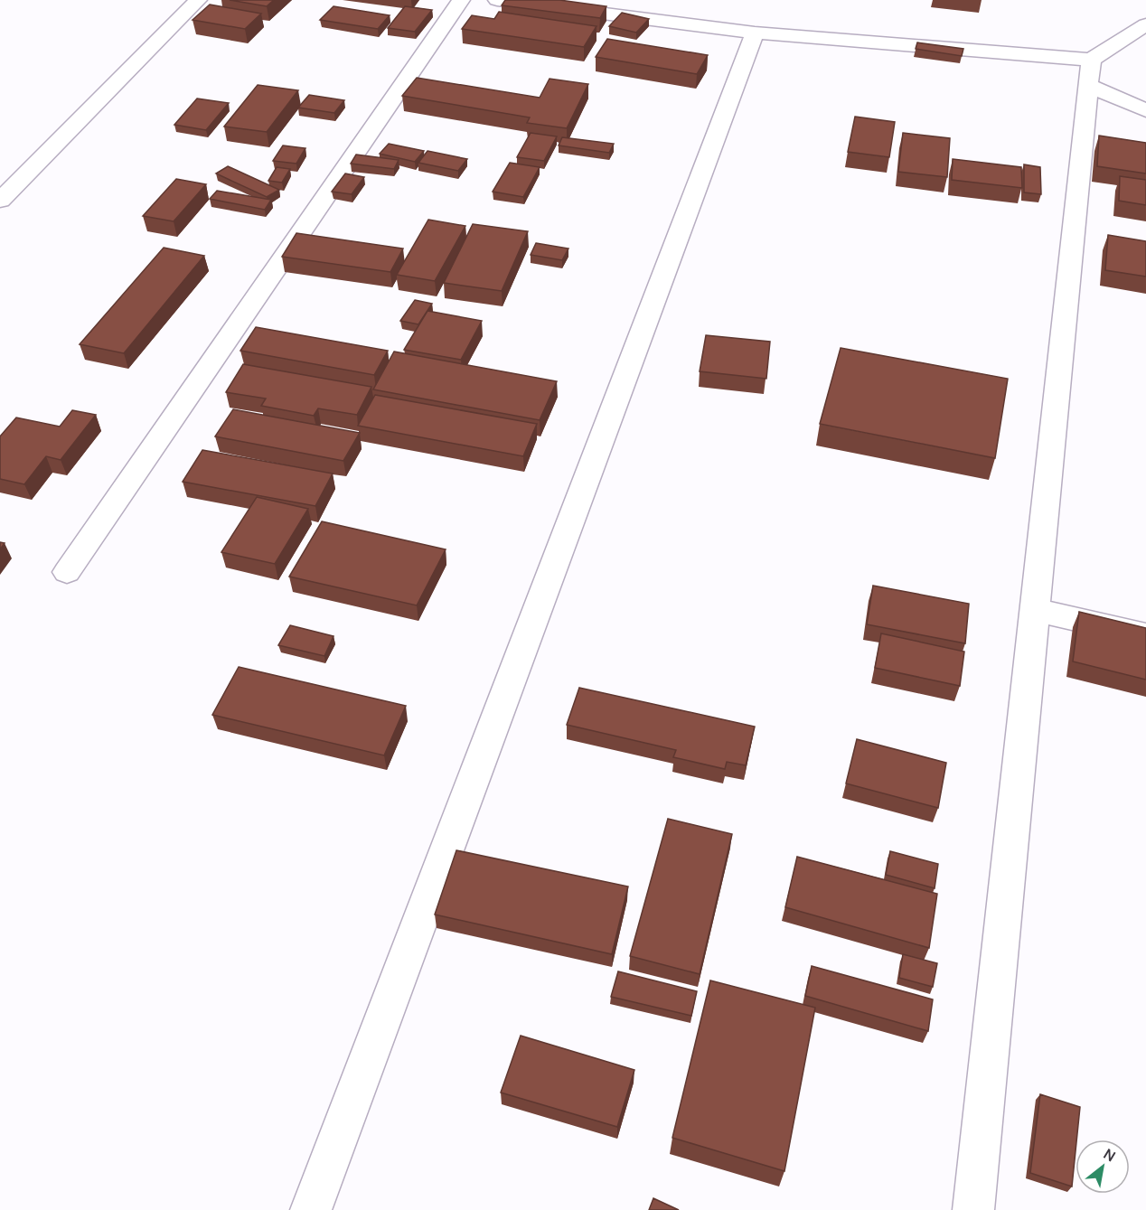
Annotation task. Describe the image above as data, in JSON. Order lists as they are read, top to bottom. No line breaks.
{"north":"top right"}
